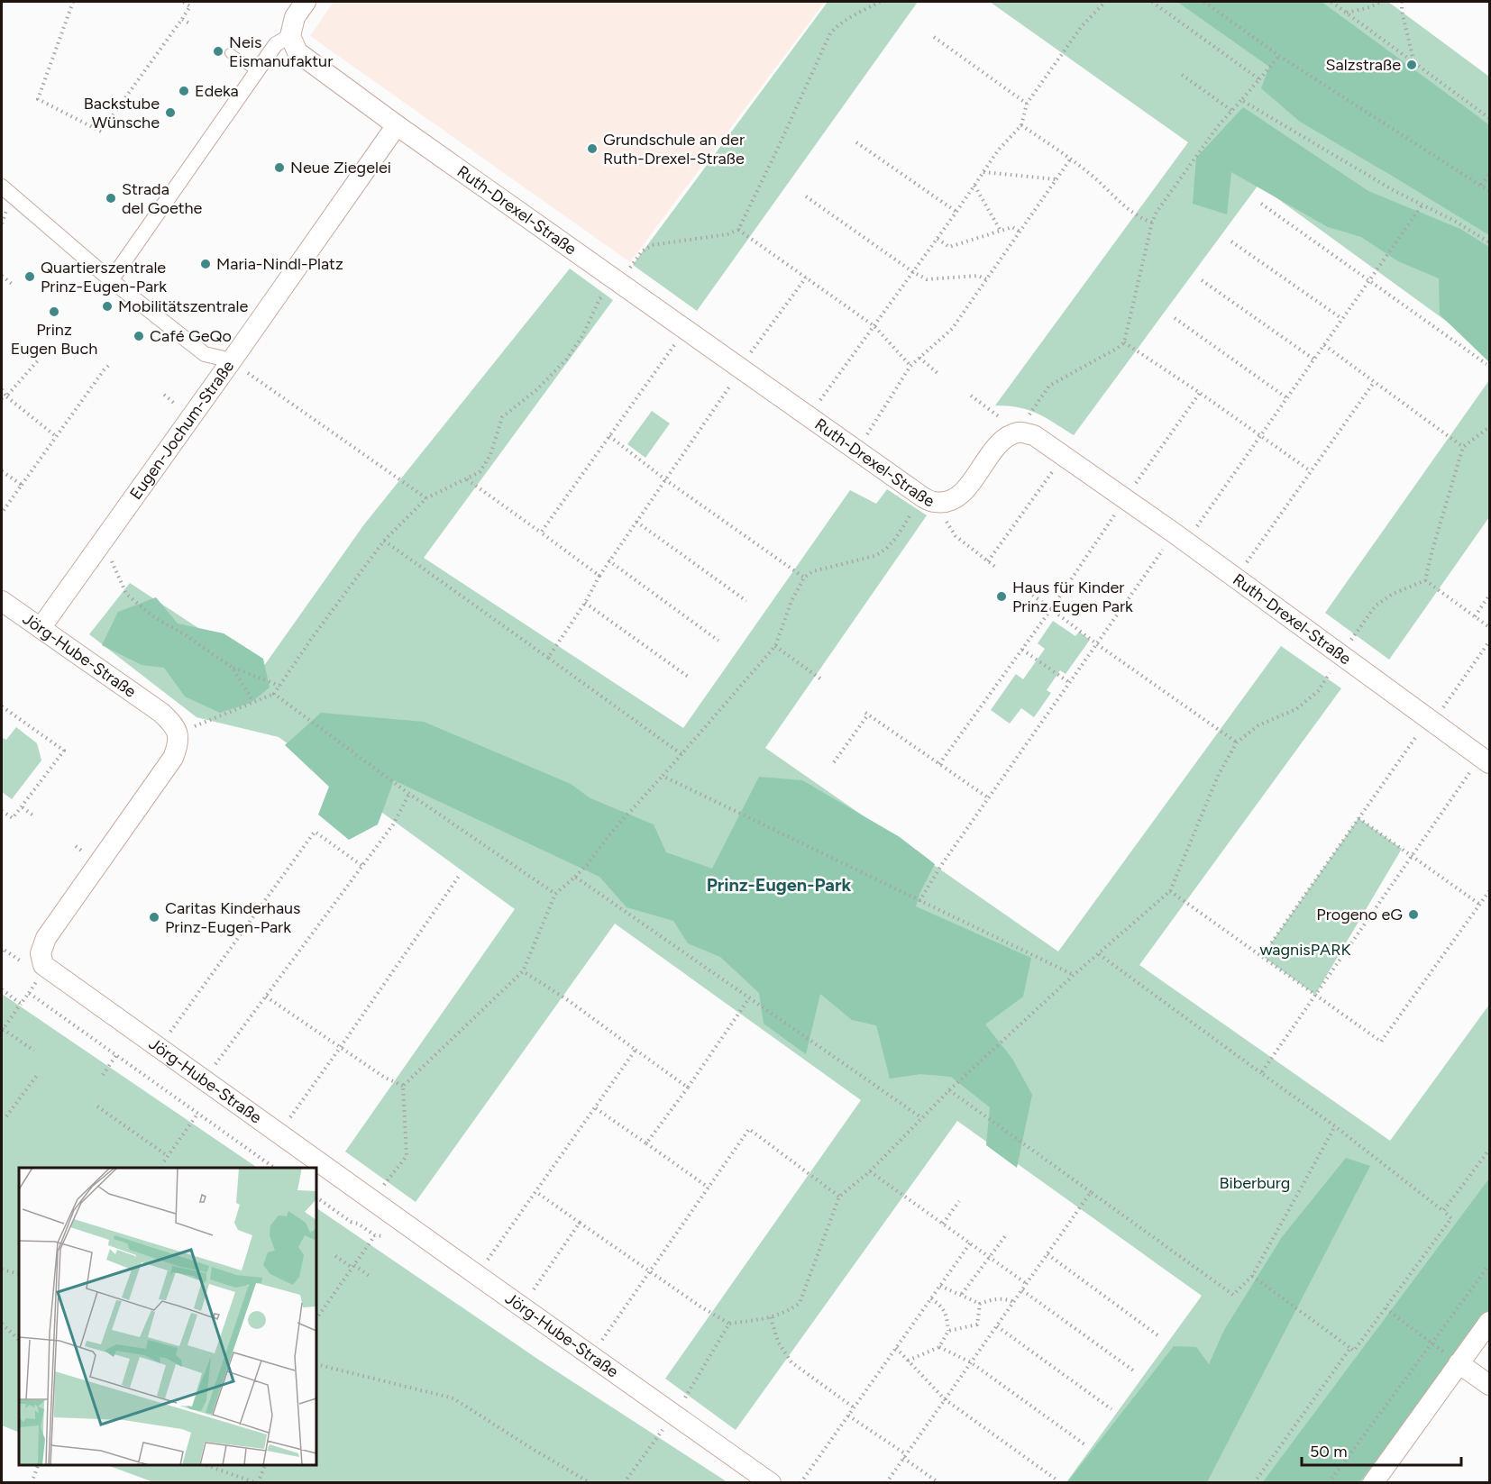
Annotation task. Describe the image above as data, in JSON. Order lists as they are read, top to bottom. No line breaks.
{"streets":{"street":["Ruth-Drexel-Straße","Eugen-Jochum-Straße","Jörg-Hube-Straße"]},"crossings":[["Ruth-Drexel-Straße","Eugen-Jochum-Straße"],["Eugen-Jochum-Straße","Jörg-Hube-Straße"]],"districts":["Prinz-Eugen-Park"],"parks":["wagnisPARK","Biberburg"],"places":["Neis Eismanufaktur","Salzstraße","Edeka","Backstube Wünsche","Grundschule an der Ruth-Drexel-Straße","Neue Ziegelei","Strada del Goethe","Maria-Nindl-Platz","Quartierszentrale Prinz-Eugen-Park","Mobilitätszentrale","Prinz Eugen Buch","Café GeQo","Haus für Kinder Prinz Eugen Park","Progeno eG","Caritas Kinderhaus Prinz-Eugen-Park"],"scale_bar":"50 m"}
